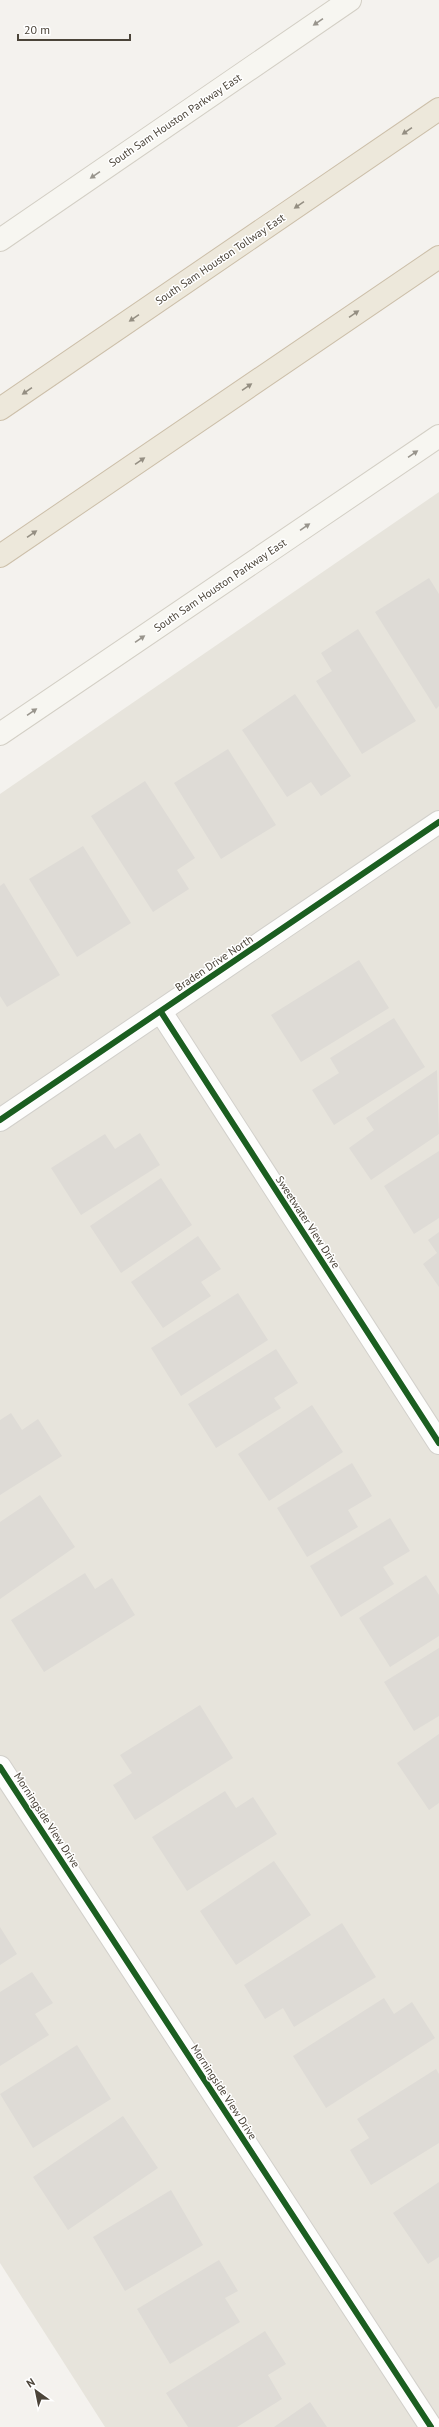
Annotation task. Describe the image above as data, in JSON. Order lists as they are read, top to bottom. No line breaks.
{"streets":{"highway":["South Sam Houston Tollway East"],"main road":["South Sam Houston Parkway East"],"street":["Braden Drive North","Sweetwater View Drive","Morningside View Drive"]},"crossings":[["Braden Drive North","Sweetwater View Drive"]],"scale_bar":"20 m","north":"top left"}
